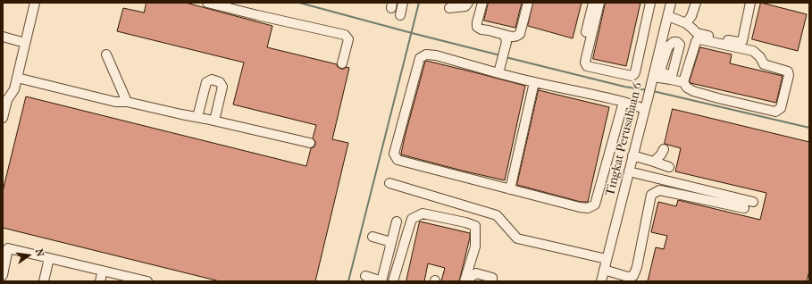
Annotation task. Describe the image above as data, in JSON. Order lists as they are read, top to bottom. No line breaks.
{"streets":{"street":["Tingkat Perusahaan 6"]},"north":"right"}
